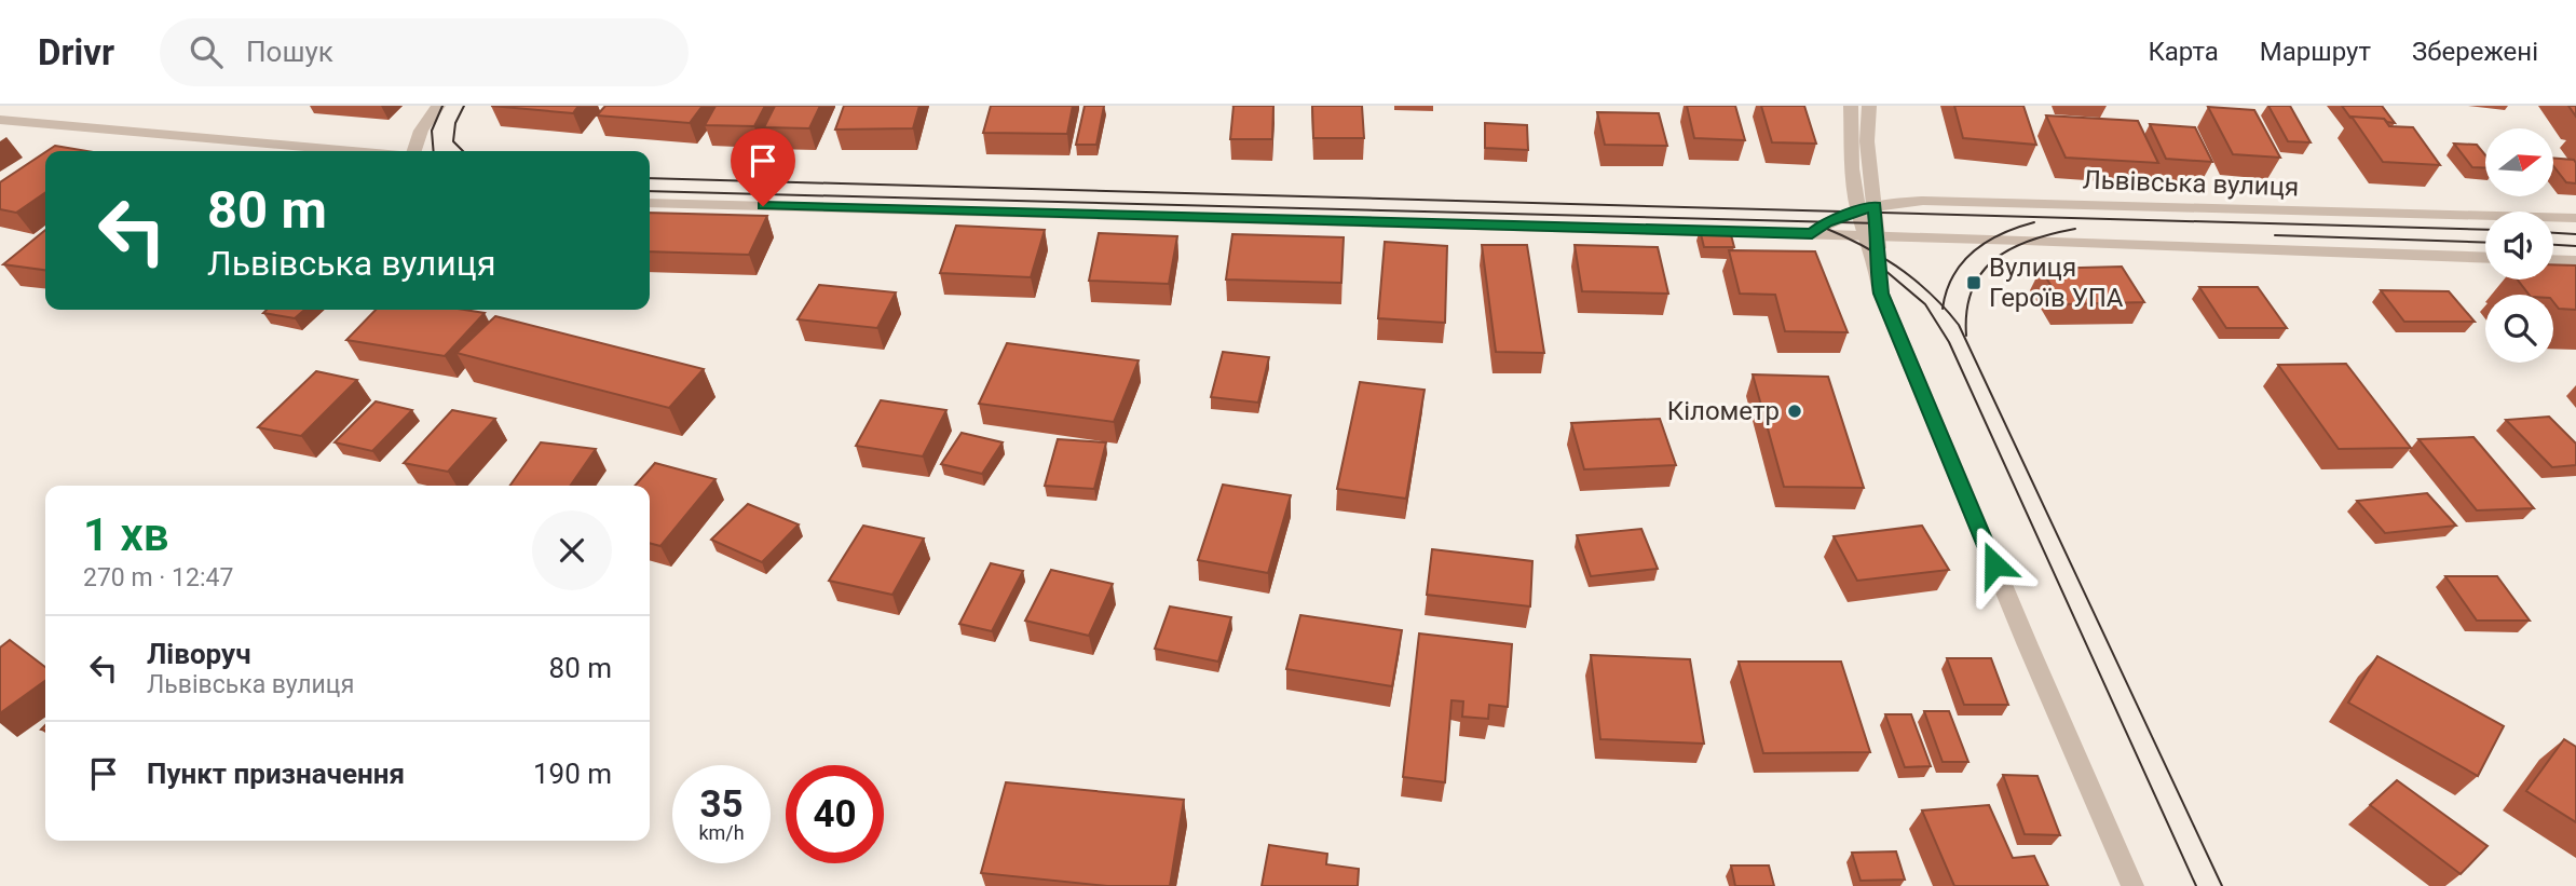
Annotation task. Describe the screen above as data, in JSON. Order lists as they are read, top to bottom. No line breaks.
{"streets":{"street":["Львівська вулиця"]},"places":{"transit":["Вулиця Героїв УПА"],"other":["Кілометр"]},"north":"right","page":{"header":"Drivr","search":"Пошук","nav":["Карта","Маршрут","Збережені"],"turn":["80 m","Львівська вулиця"],"heading":["1 хв","270 m · 12:47"],"list":[{"name":"Ліворуч","note":"Львівська вулиця","value":"80 m"},{"name":"Пункт призначення","value":"190 m"}],"speed":"35 km/h","limit":"40"}}
